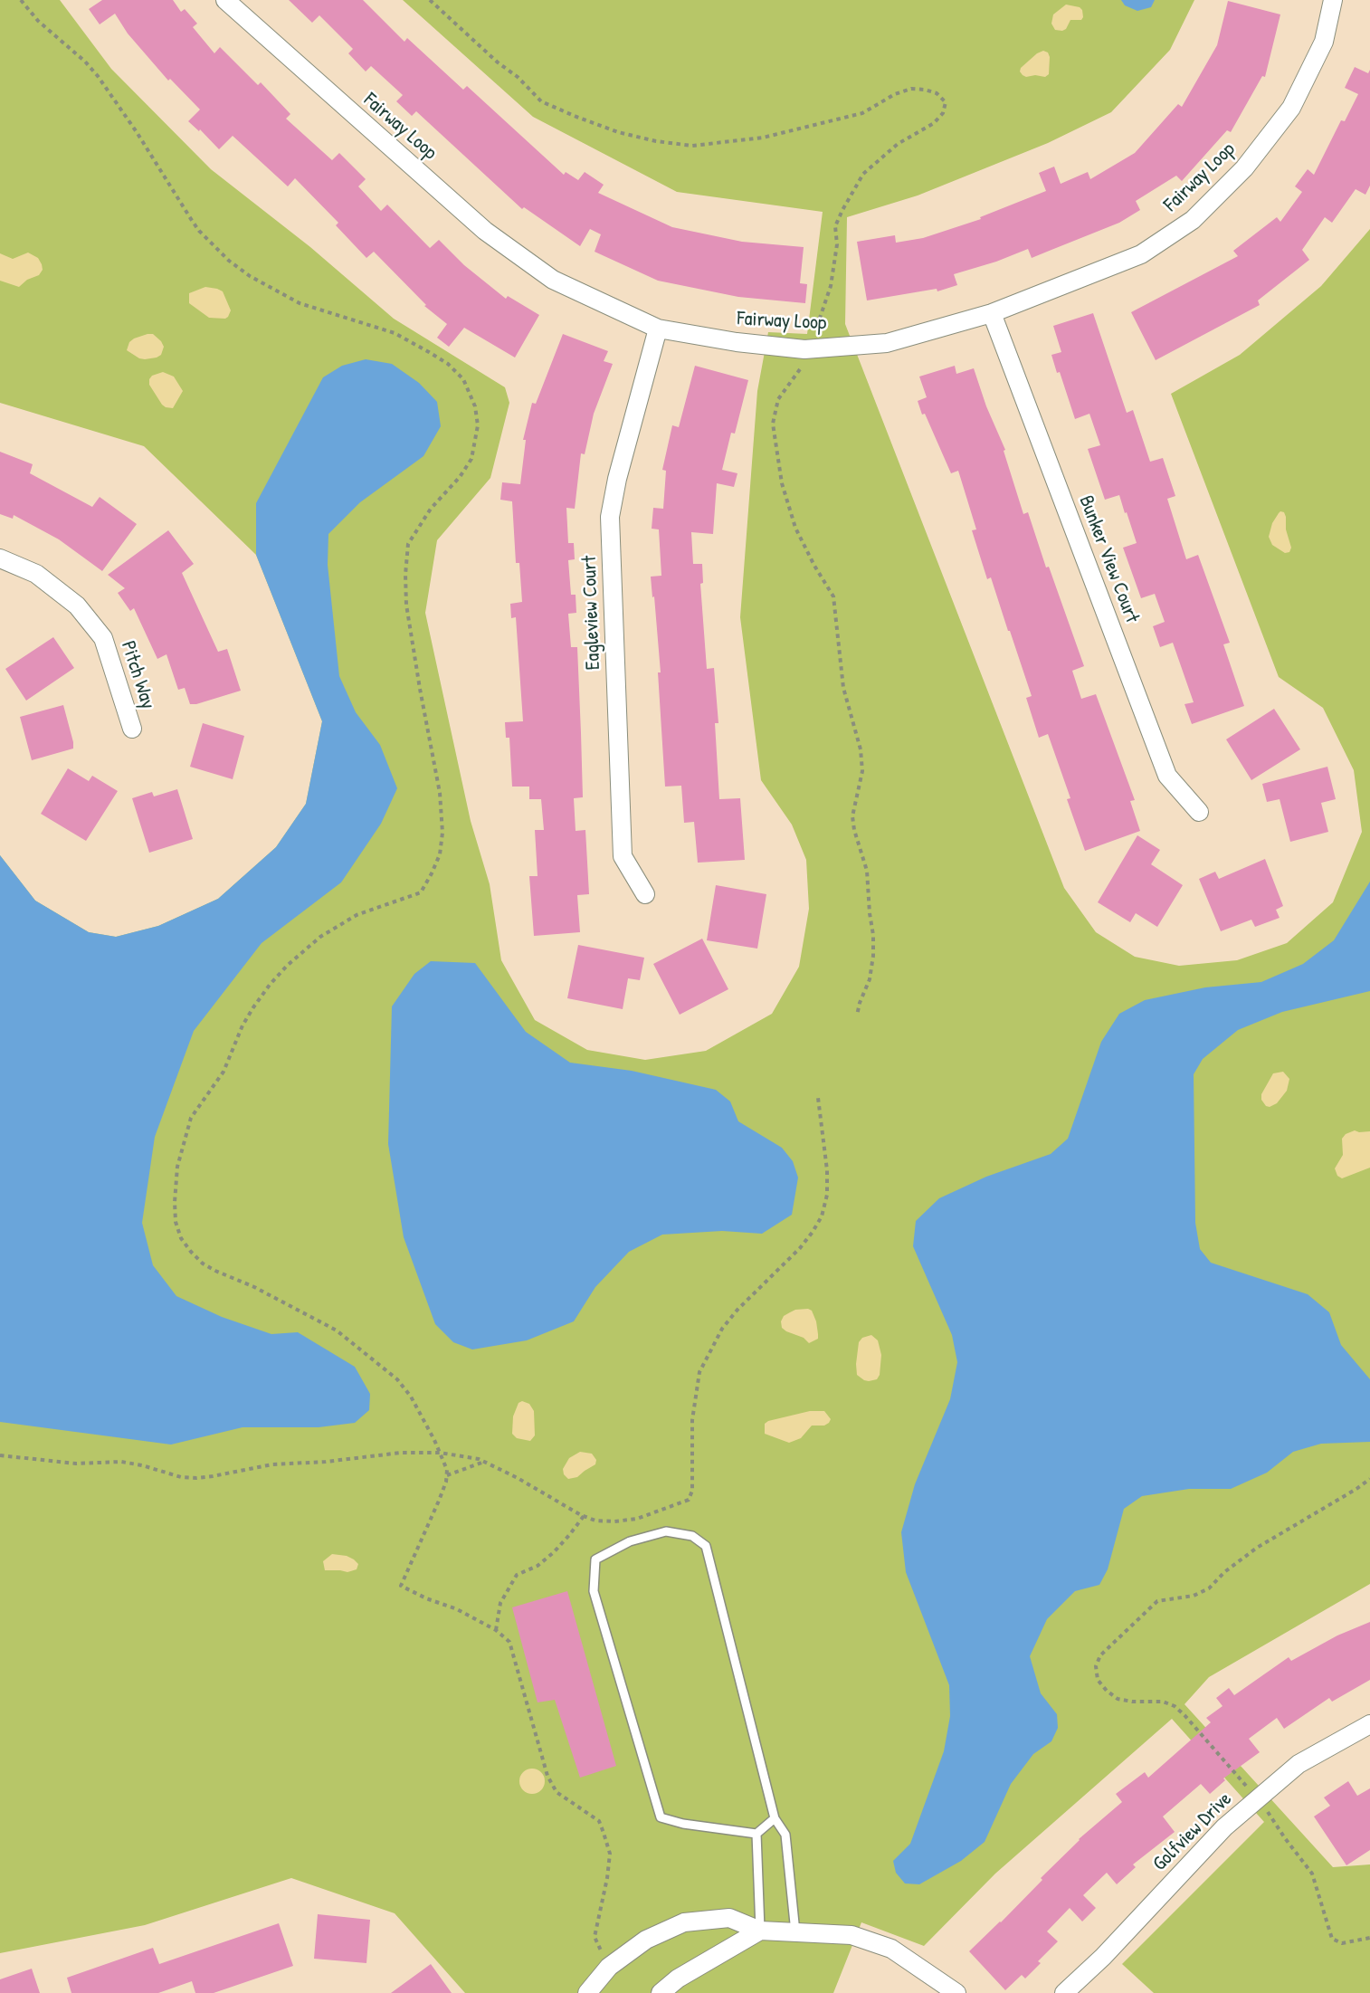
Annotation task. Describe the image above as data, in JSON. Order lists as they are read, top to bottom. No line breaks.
{"streets":{"street":["Fairway Loop","Bunker View Court","Eagleview Court","Pitch Way","Golfview Drive"]},"crossings":[["Fairway Loop","Bunker View Court"],["Fairway Loop","Eagleview Court"]]}
